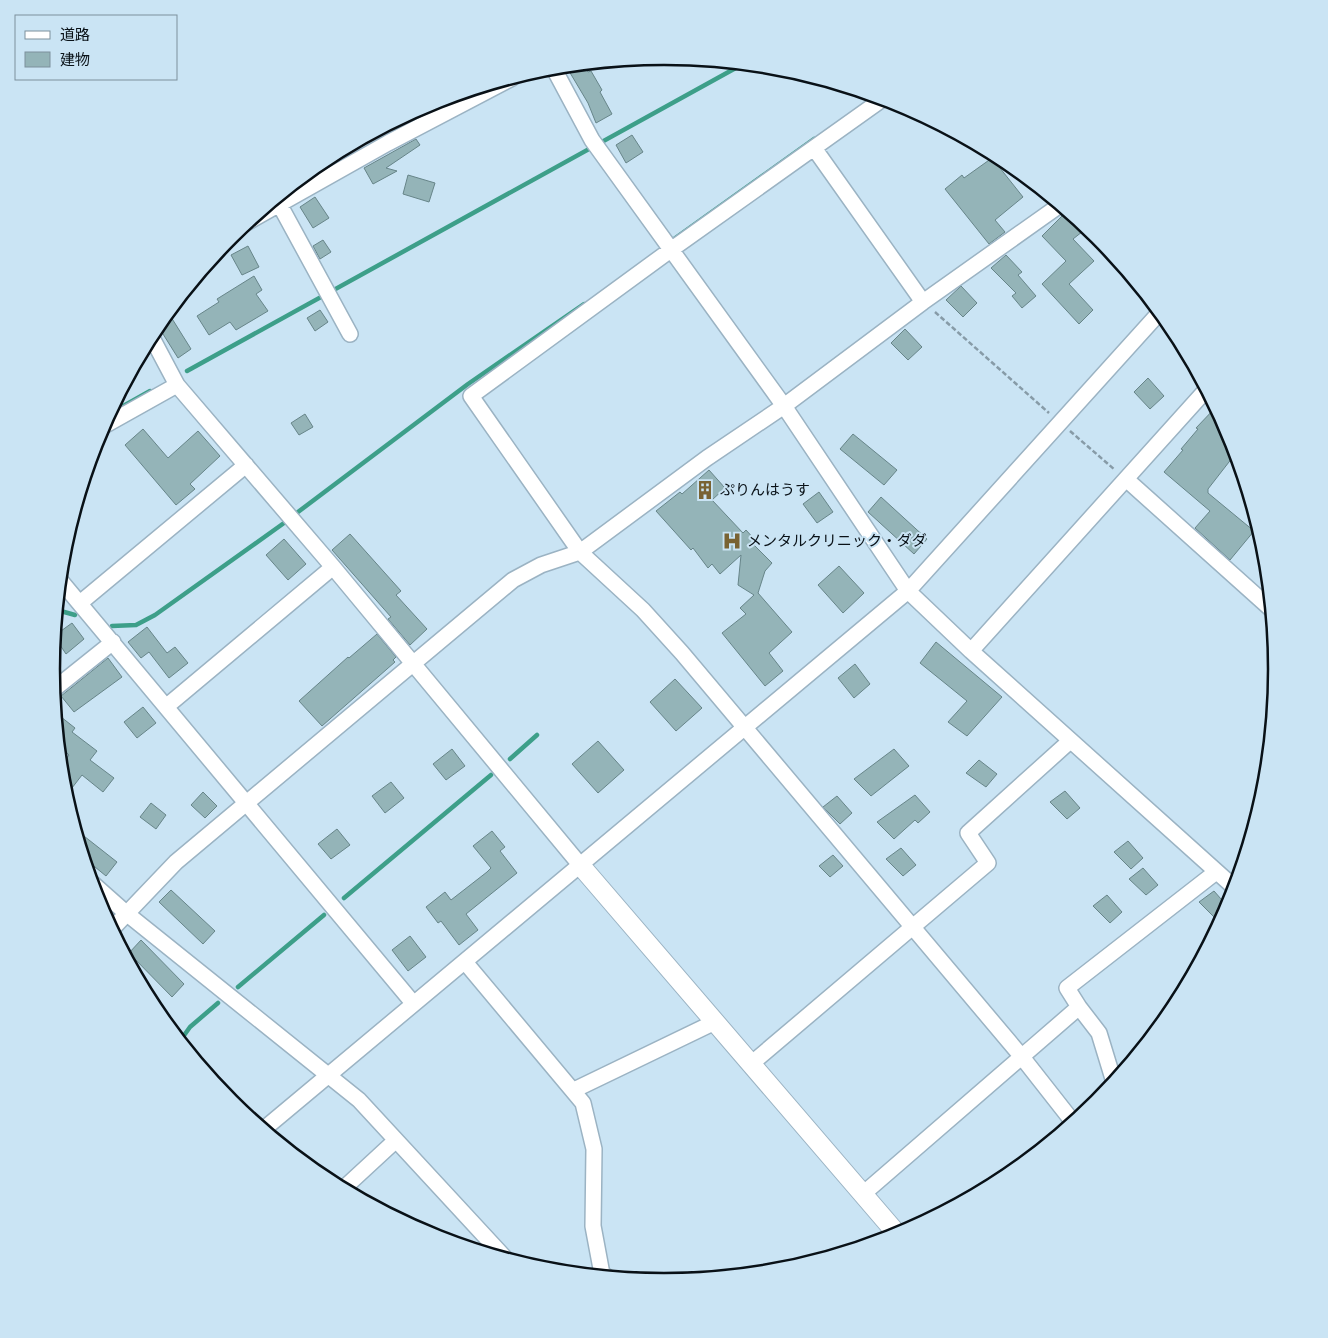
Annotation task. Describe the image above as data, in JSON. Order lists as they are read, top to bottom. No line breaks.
{"places":{"building":["ぷりんはうす"],"hospital":["メンタルクリニック・ダダ"]},"legend":["道路","建物"]}
